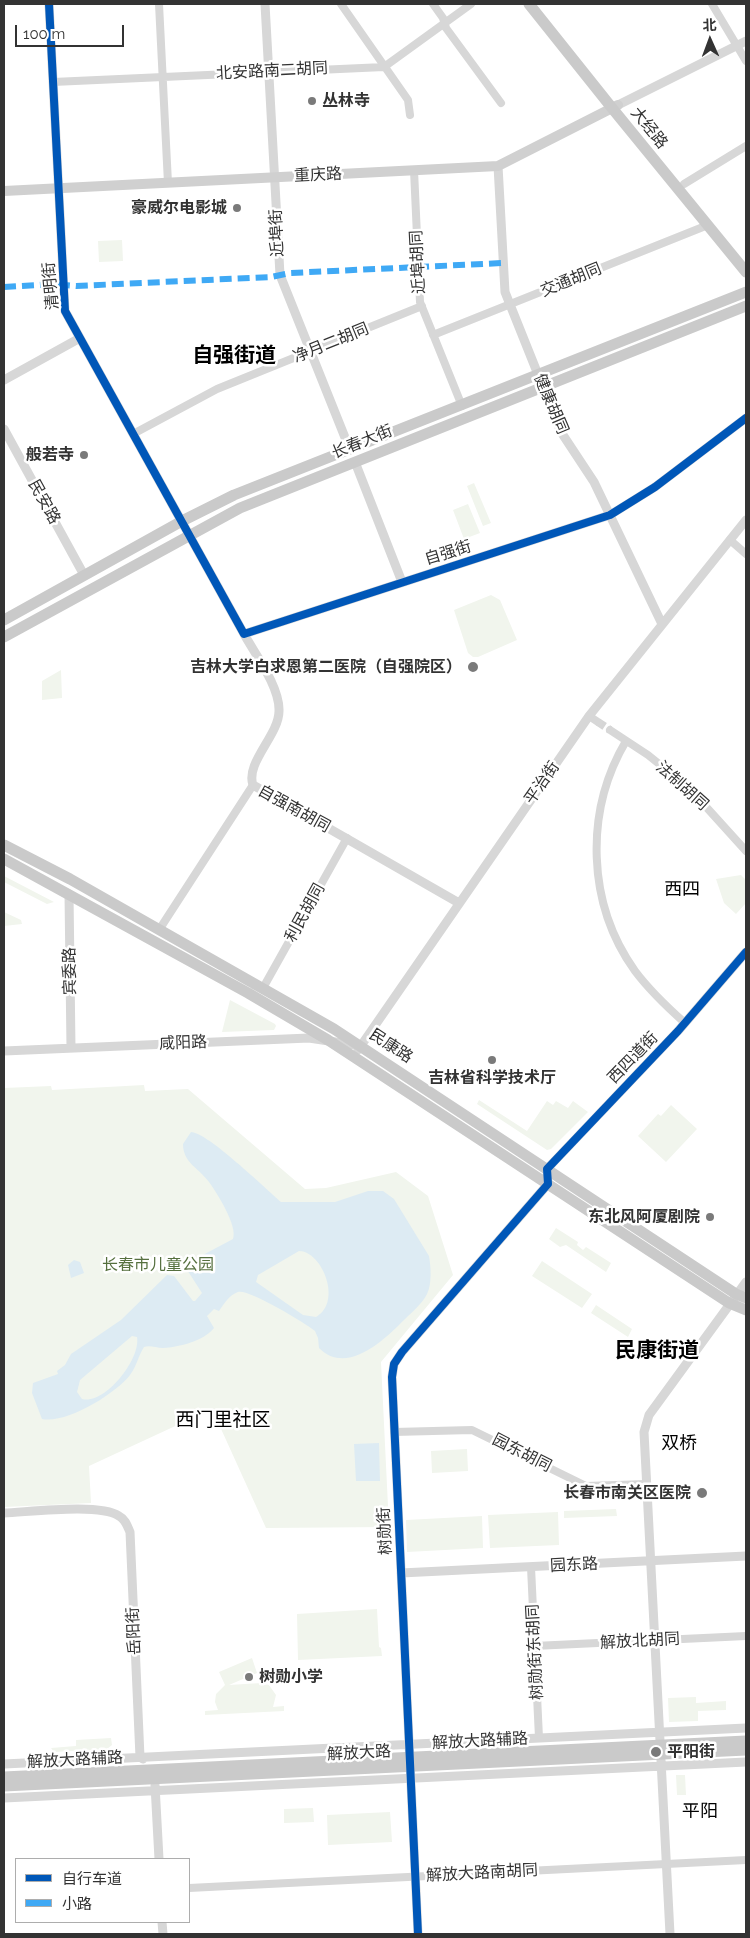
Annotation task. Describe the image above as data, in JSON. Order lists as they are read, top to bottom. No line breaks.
{"streets":{"main road":["大经路","重庆路","长春大街","民康路","解放大路"],"street":["北安路南二胡同","近埠街","近埠胡同","交通胡同","清明街","净月二胡同","健康胡同","民安路","自强街","平治街","法制胡同","自强南胡同","利民胡同","宾委路","咸阳路","西四道街","园东胡同","树勋街","园东路","岳阳街","解放北胡同","树勋街东胡同","解放大路辅路","解放大路南胡同"]},"crossings":[["北安路南二胡同","近埠街"],["北安路南二胡同","清明街"],["大经路","重庆路"],["大经路","交通胡同"],["重庆路","近埠街"],["重庆路","近埠胡同"],["重庆路","清明街"],["重庆路","健康胡同"],["近埠街","净月二胡同"],["近埠街","长春大街"],["近埠胡同","交通胡同"],["近埠胡同","净月二胡同"],["近埠胡同","长春大街"],["交通胡同","健康胡同"],["清明街","净月二胡同"],["清明街","长春大街"],["健康胡同","长春大街"],["健康胡同","自强街"],["健康胡同","平治街"],["长春大街","民安路"],["平治街","自强南胡同"],["平治街","咸阳路"],["平治街","民康路"],["自强南胡同","利民胡同"],["自强南胡同","民康路"],["利民胡同","民康路"],["宾委路","咸阳路"],["宾委路","民康路"],["咸阳路","民康路"],["民康路","西四道街"],["民康路","树勋街"],["园东胡同","树勋街"],["树勋街","园东路"],["树勋街","解放大路辅路"],["树勋街","解放大路"],["树勋街","解放大路南胡同"],["园东路","树勋街东胡同"],["岳阳街","解放大路辅路"],["解放北胡同","树勋街东胡同"],["树勋街东胡同","解放大路辅路"],["解放大路辅路","解放大路"]],"districts":["自强街道","西四","民康街道","西门里社区","双桥","平阳"],"parks":["长春市儿童公园"],"places":["丛林寺","豪威尔电影城","般若寺","吉林大学白求恩第二医院（自强院区）","吉林省科学技术厅","东北风阿厦剧院","长春市南关区医院","树勋小学","平阳街"],"legend":["自行车道","小路"],"scale_bar":"100 m","north":"top"}
